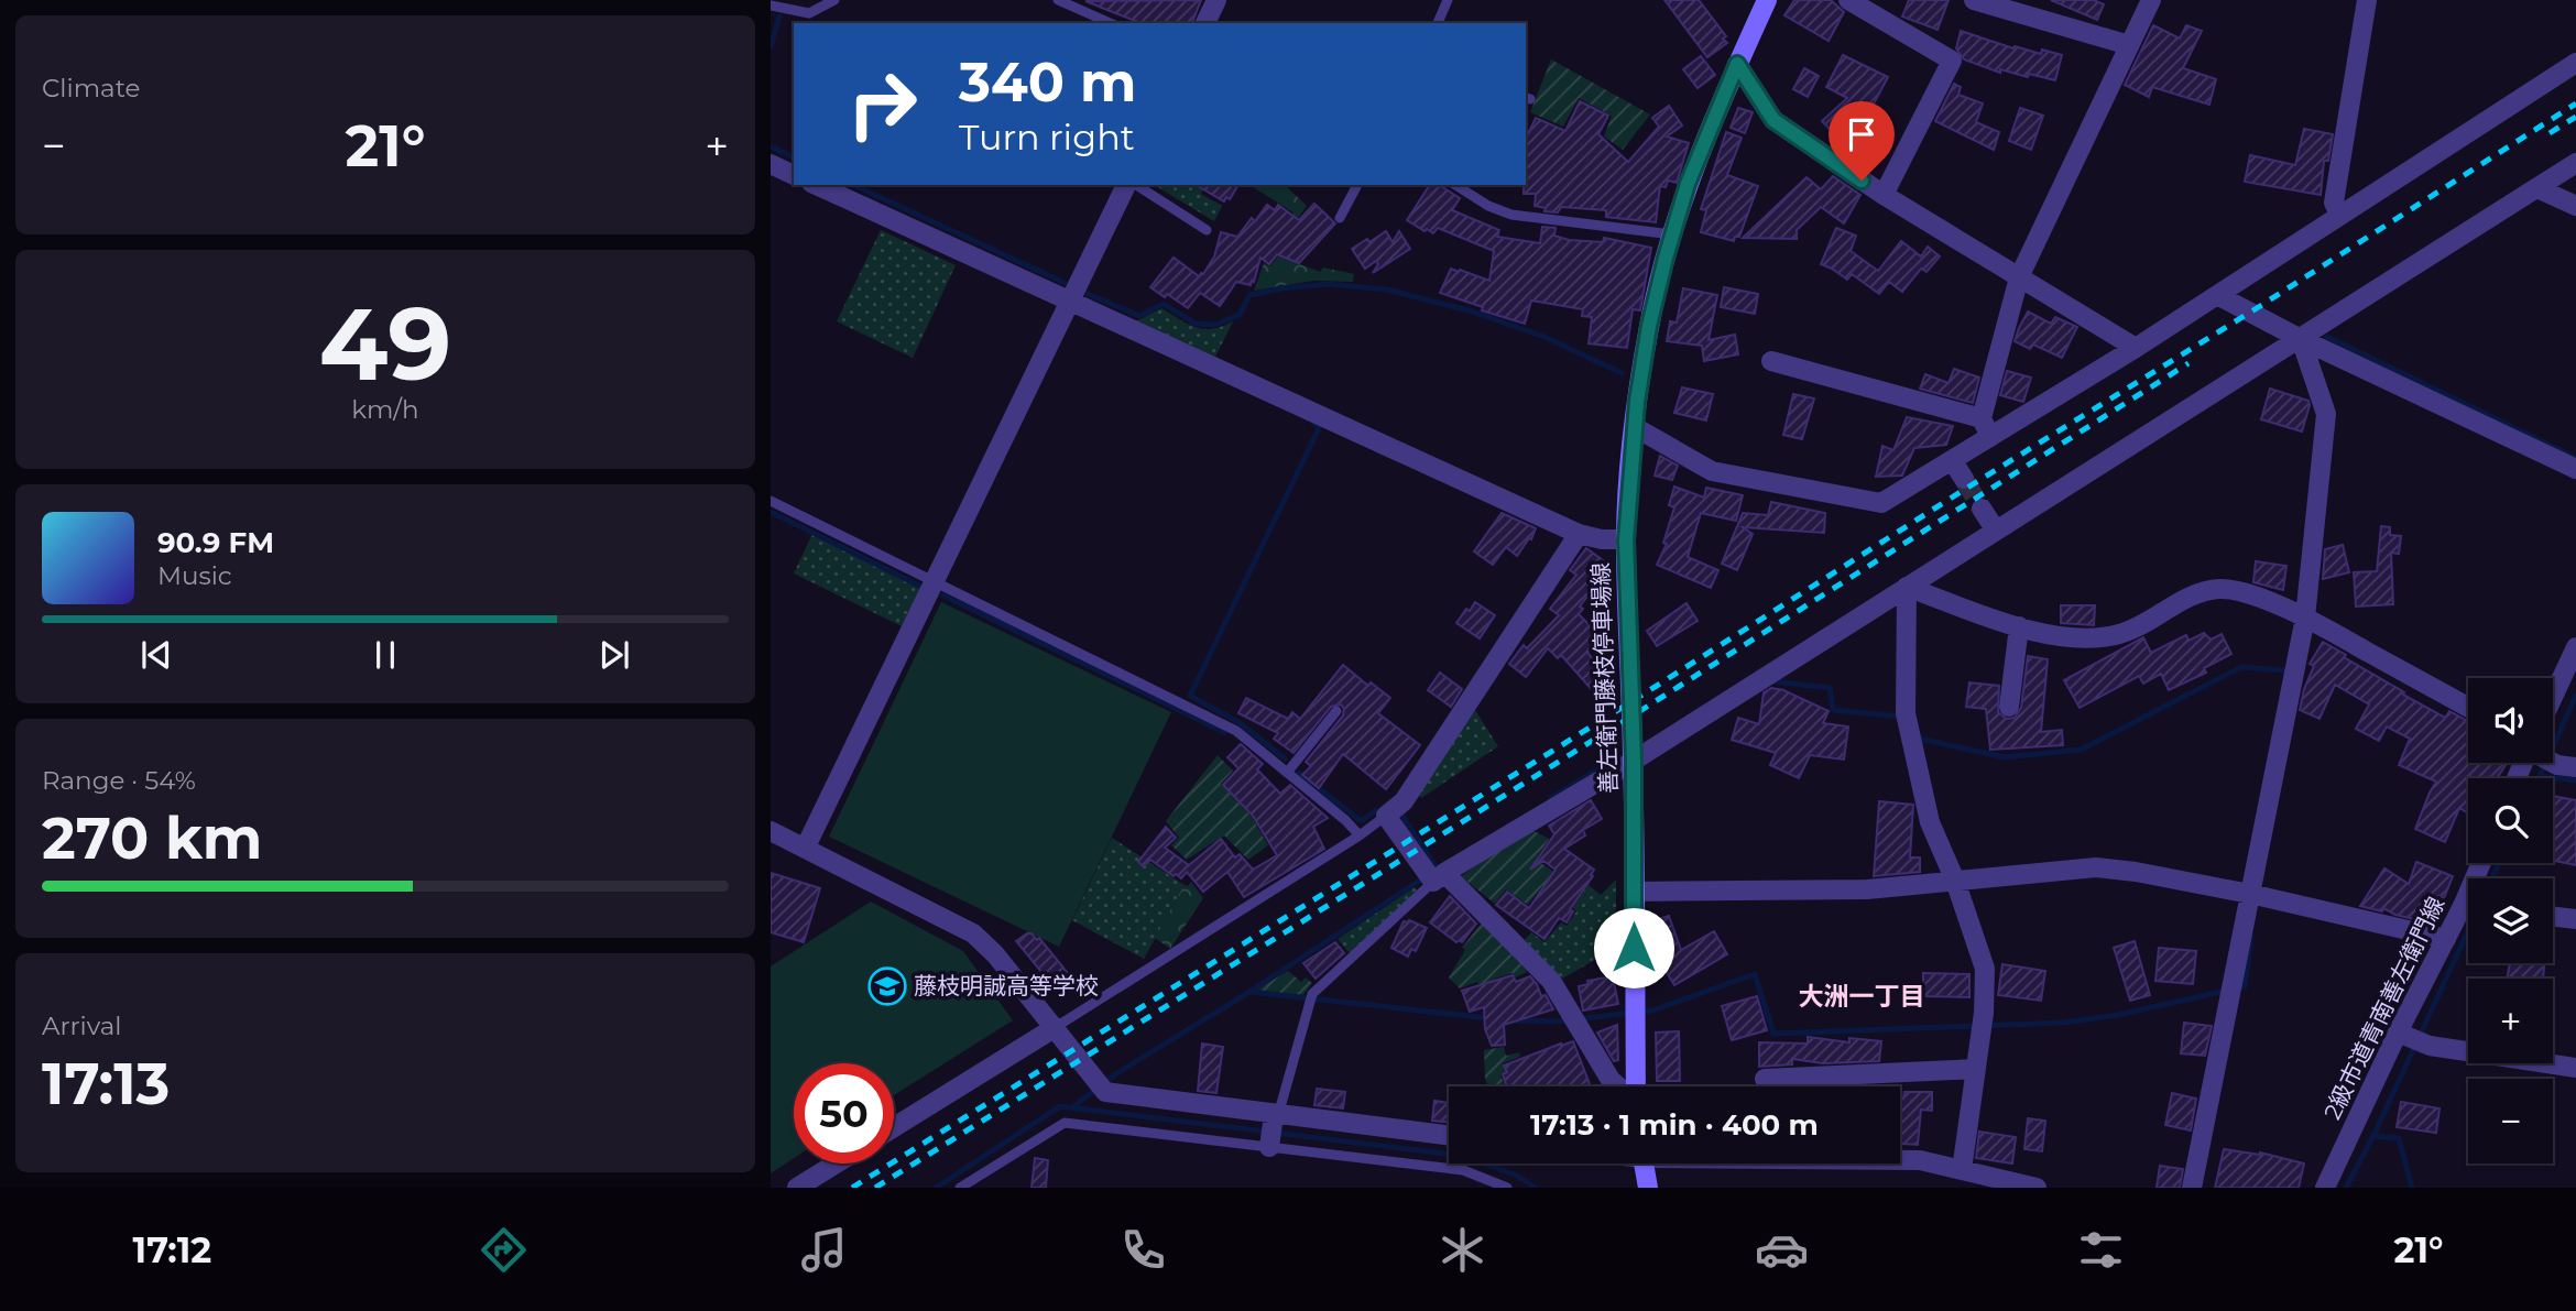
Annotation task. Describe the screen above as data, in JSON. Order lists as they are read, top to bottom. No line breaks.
{"streets":{"main road":["善左衛門藤枝停車場線"],"street":["2級市道青南善左衛門線"]},"districts":["大洲一丁目"],"places":{"school or university":["藤枝明誠高等学校"]},"page":{"tile":["Climate",["49","km/h"],["Range · 54%","270 km"],["Arrival","17:13"]],"turn":["340 m","Turn right"],"heat":["−","21°","+"],"song":["90.9 FM","Music"],"map_buttons":["+","−"],"limit":"50","trip":"17:13 · 1 min · 400 m","tabs":["17:12","21°"]}}
